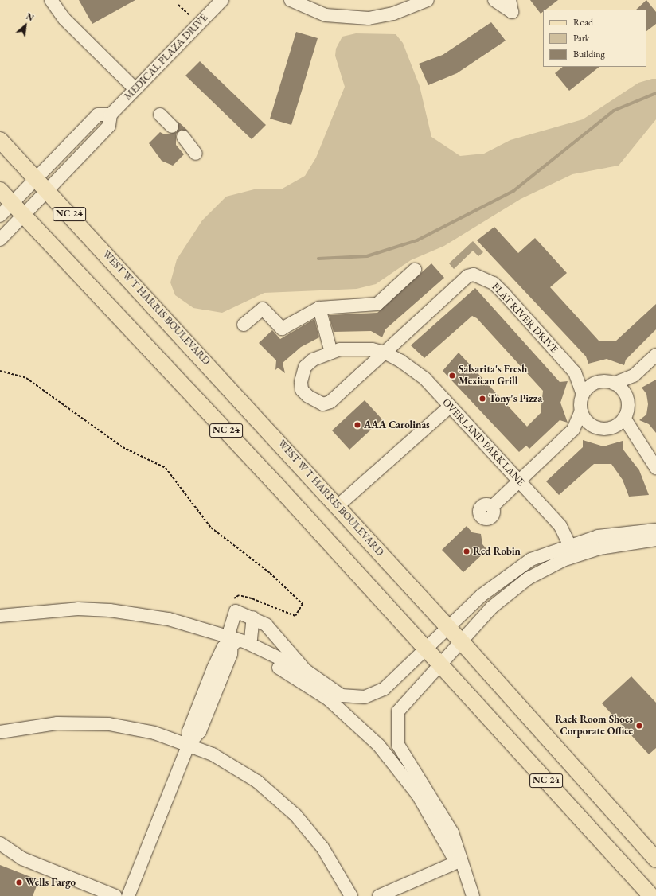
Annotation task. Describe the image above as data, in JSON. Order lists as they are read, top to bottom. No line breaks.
{"streets":{"main road":["NC 24","WEST W T HARRIS BOULEVARD"],"street":["MEDICAL PLAZA DRIVE","FLAT RIVER DRIVE","OVERLAND PARK LANE"]},"crossings":[["MEDICAL PLAZA DRIVE","NC 24"],["MEDICAL PLAZA DRIVE","WEST W T HARRIS BOULEVARD"],["FLAT RIVER DRIVE","OVERLAND PARK LANE"]],"places":["Salsarita's Fresh Mexican Grill","Tony's Pizza","AAA Carolinas","Red Robin","Rack Room Shoes Corporate Office","Wells Fargo"],"legend":["Road","Park","Building"],"north":"top right"}
